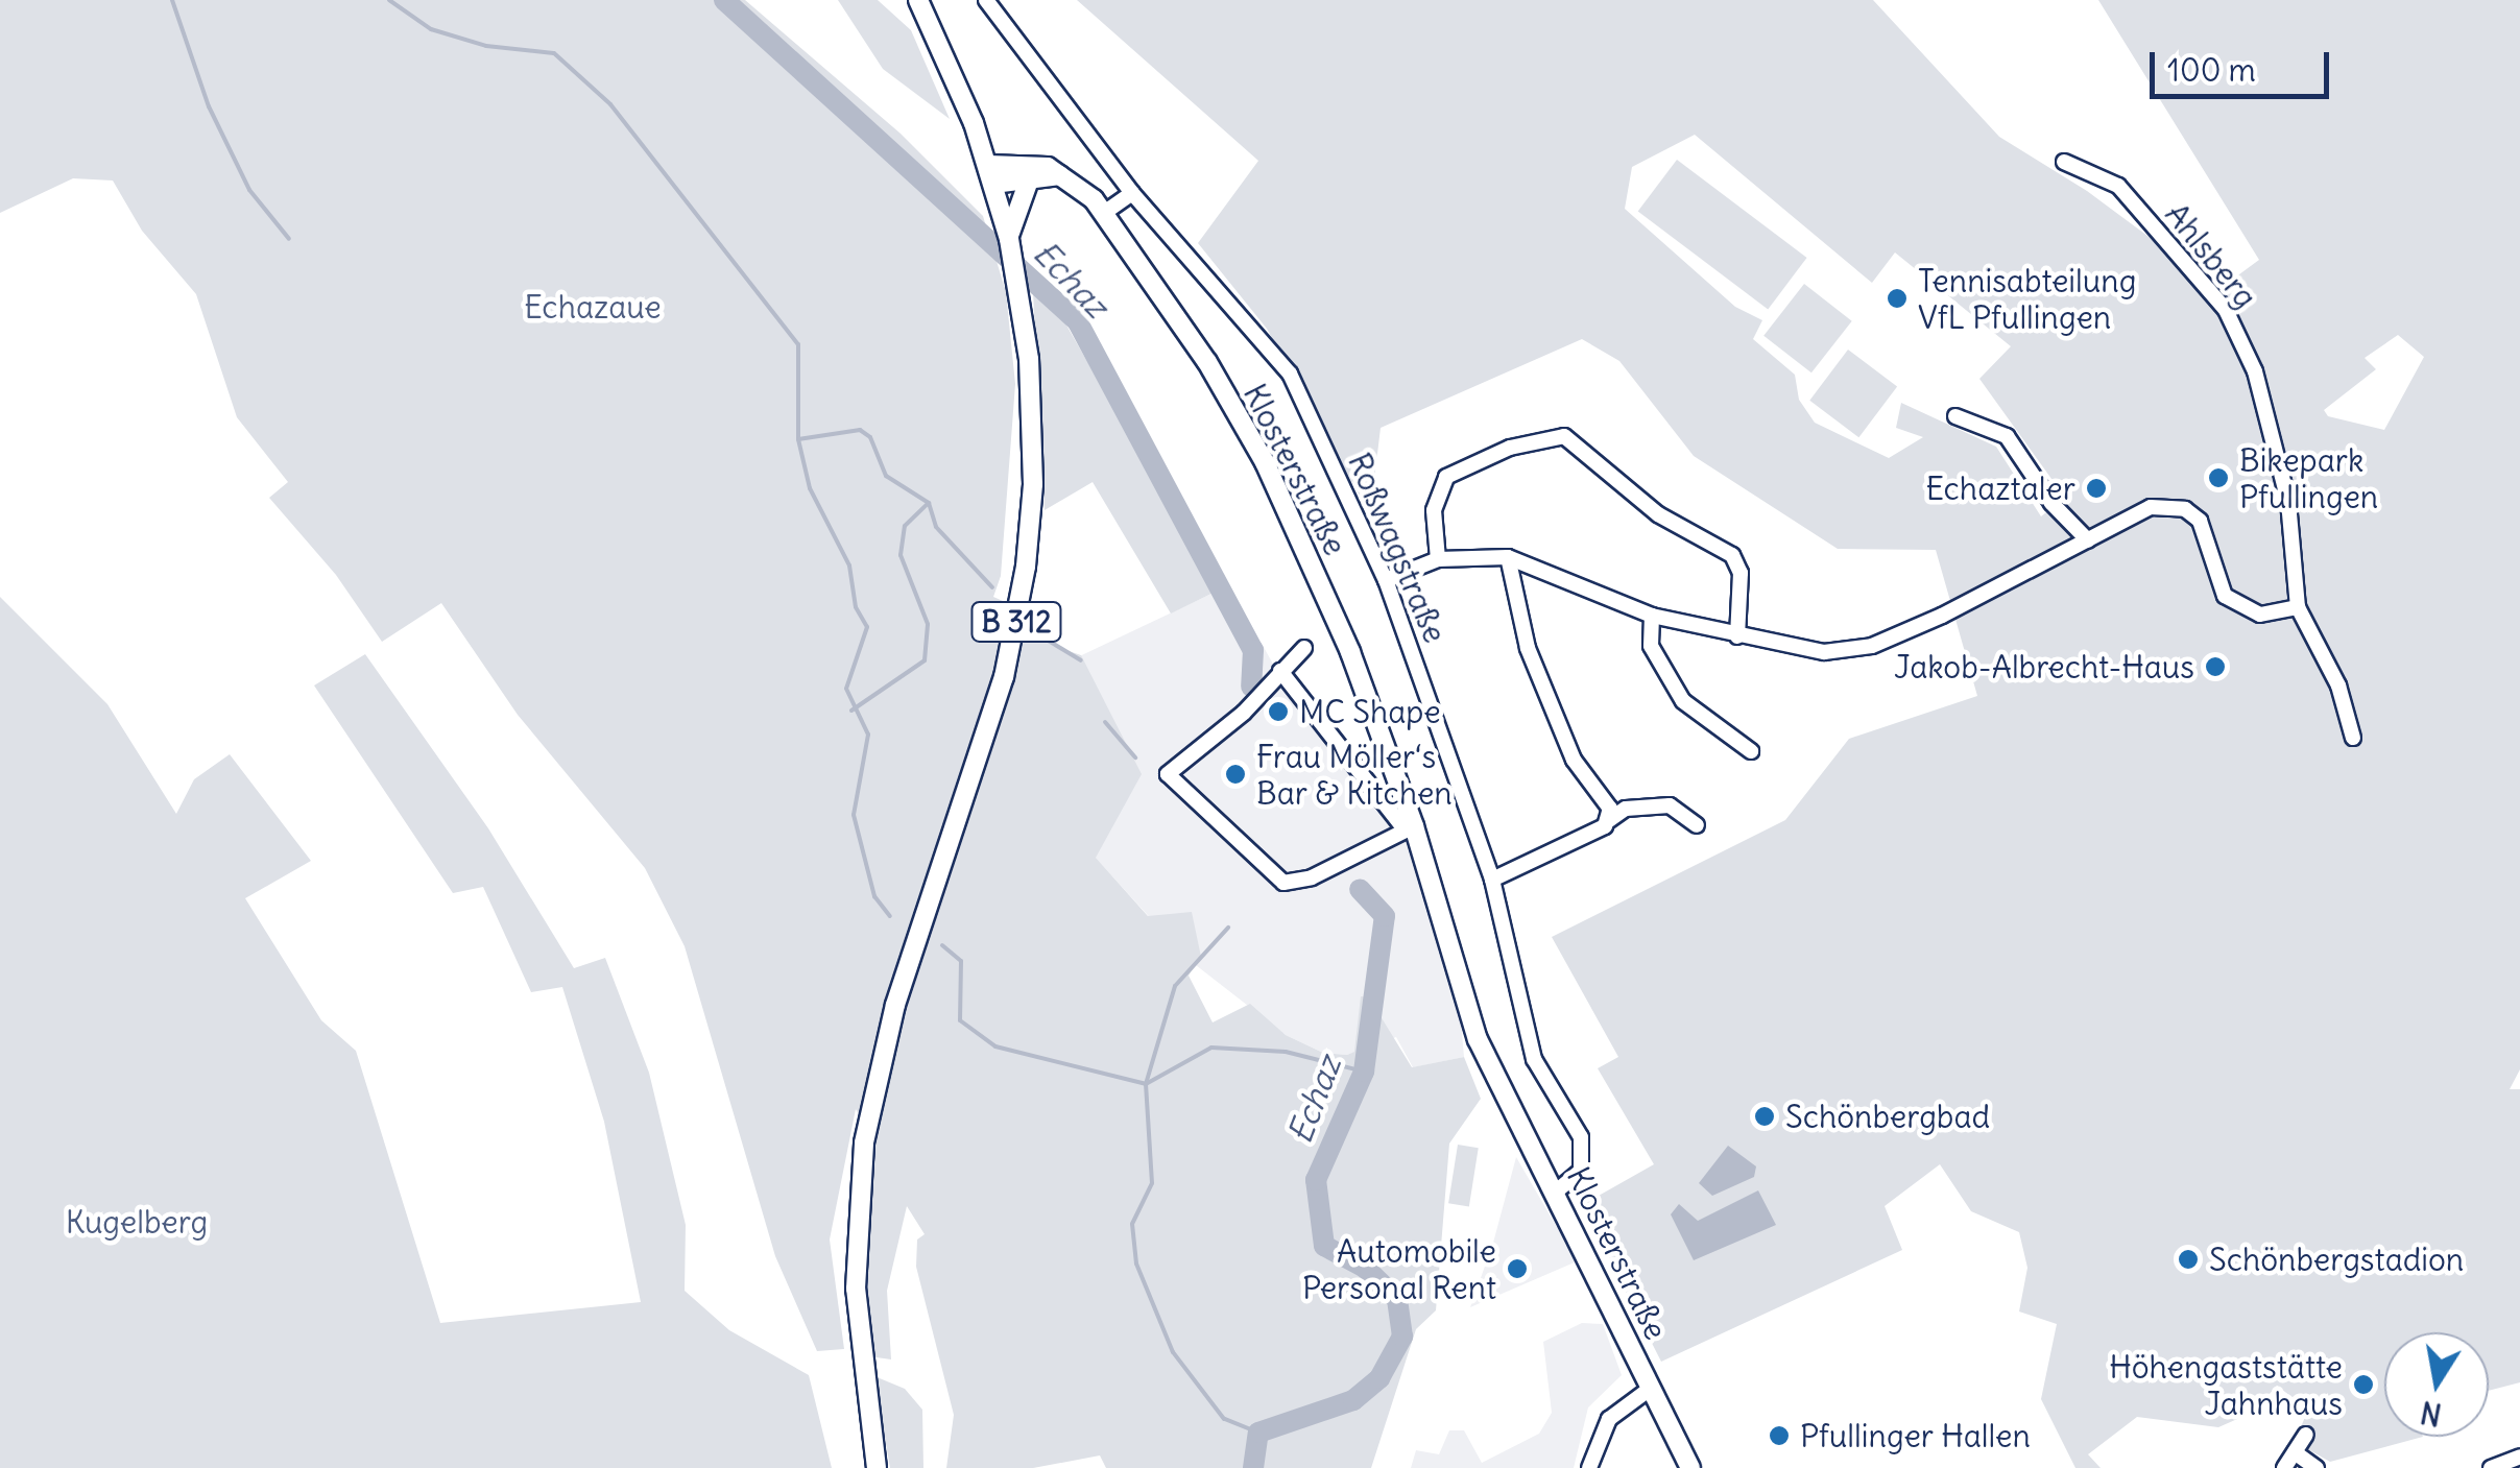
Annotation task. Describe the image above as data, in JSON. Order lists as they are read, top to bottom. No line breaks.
{"streets":{"main road":["Klosterstraße","B 312"],"street":["Ahlsberg","Roßwagstraße"]},"crossings":[["Klosterstraße","Roßwagstraße"],["Klosterstraße","B 312"]],"water":["Echaz"],"parks":["Echazaue","Kugelberg"],"places":["Tennisabteilung VfL Pfullingen","Bikepark Pfullingen","Echaztaler","Jakob-Albrecht-Haus","MC Shape","Frau Möller‘s Bar & Kitchen","Schönbergbad","Schönbergstadion","Automobile Personal Rent","Höhengaststätte Jahnhaus","Pfullinger Hallen"],"scale_bar":"100 m","north":"bottom"}
